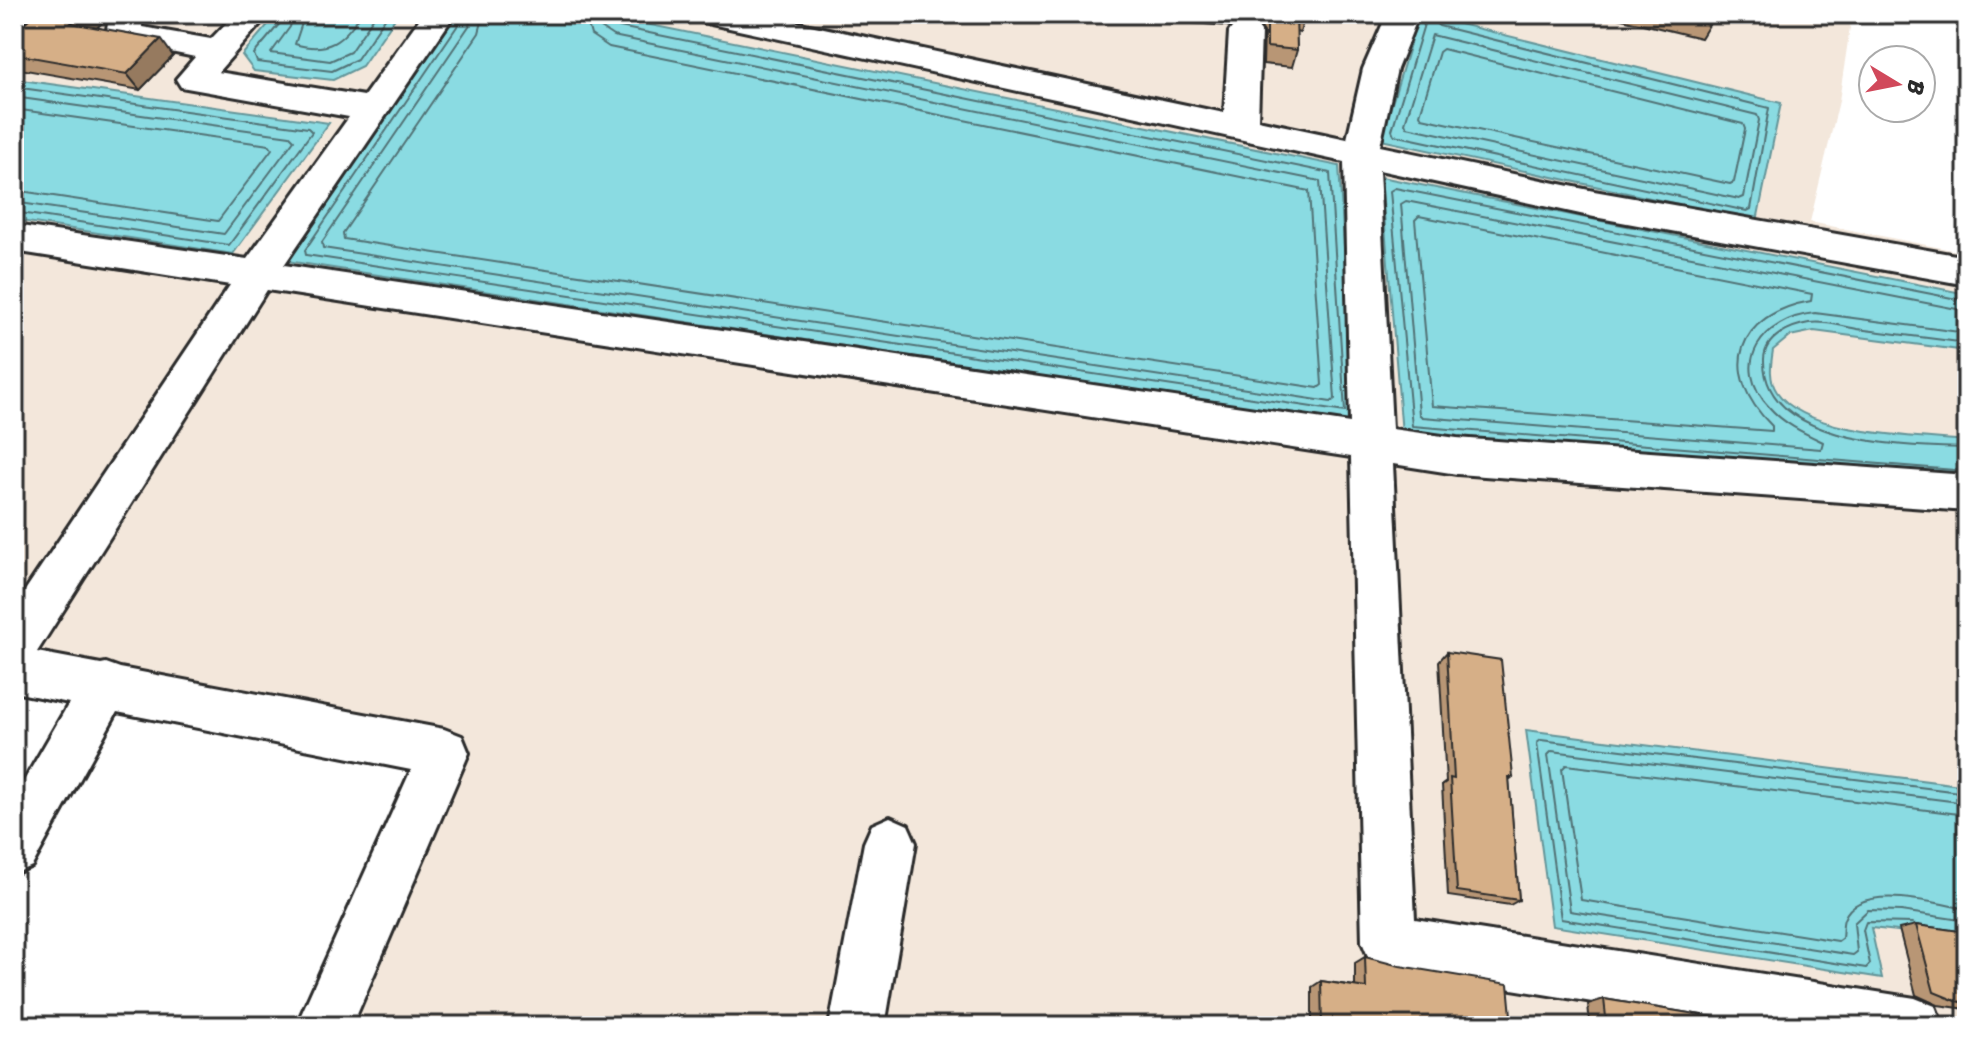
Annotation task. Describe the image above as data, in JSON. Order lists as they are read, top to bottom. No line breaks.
{"north":"right"}
